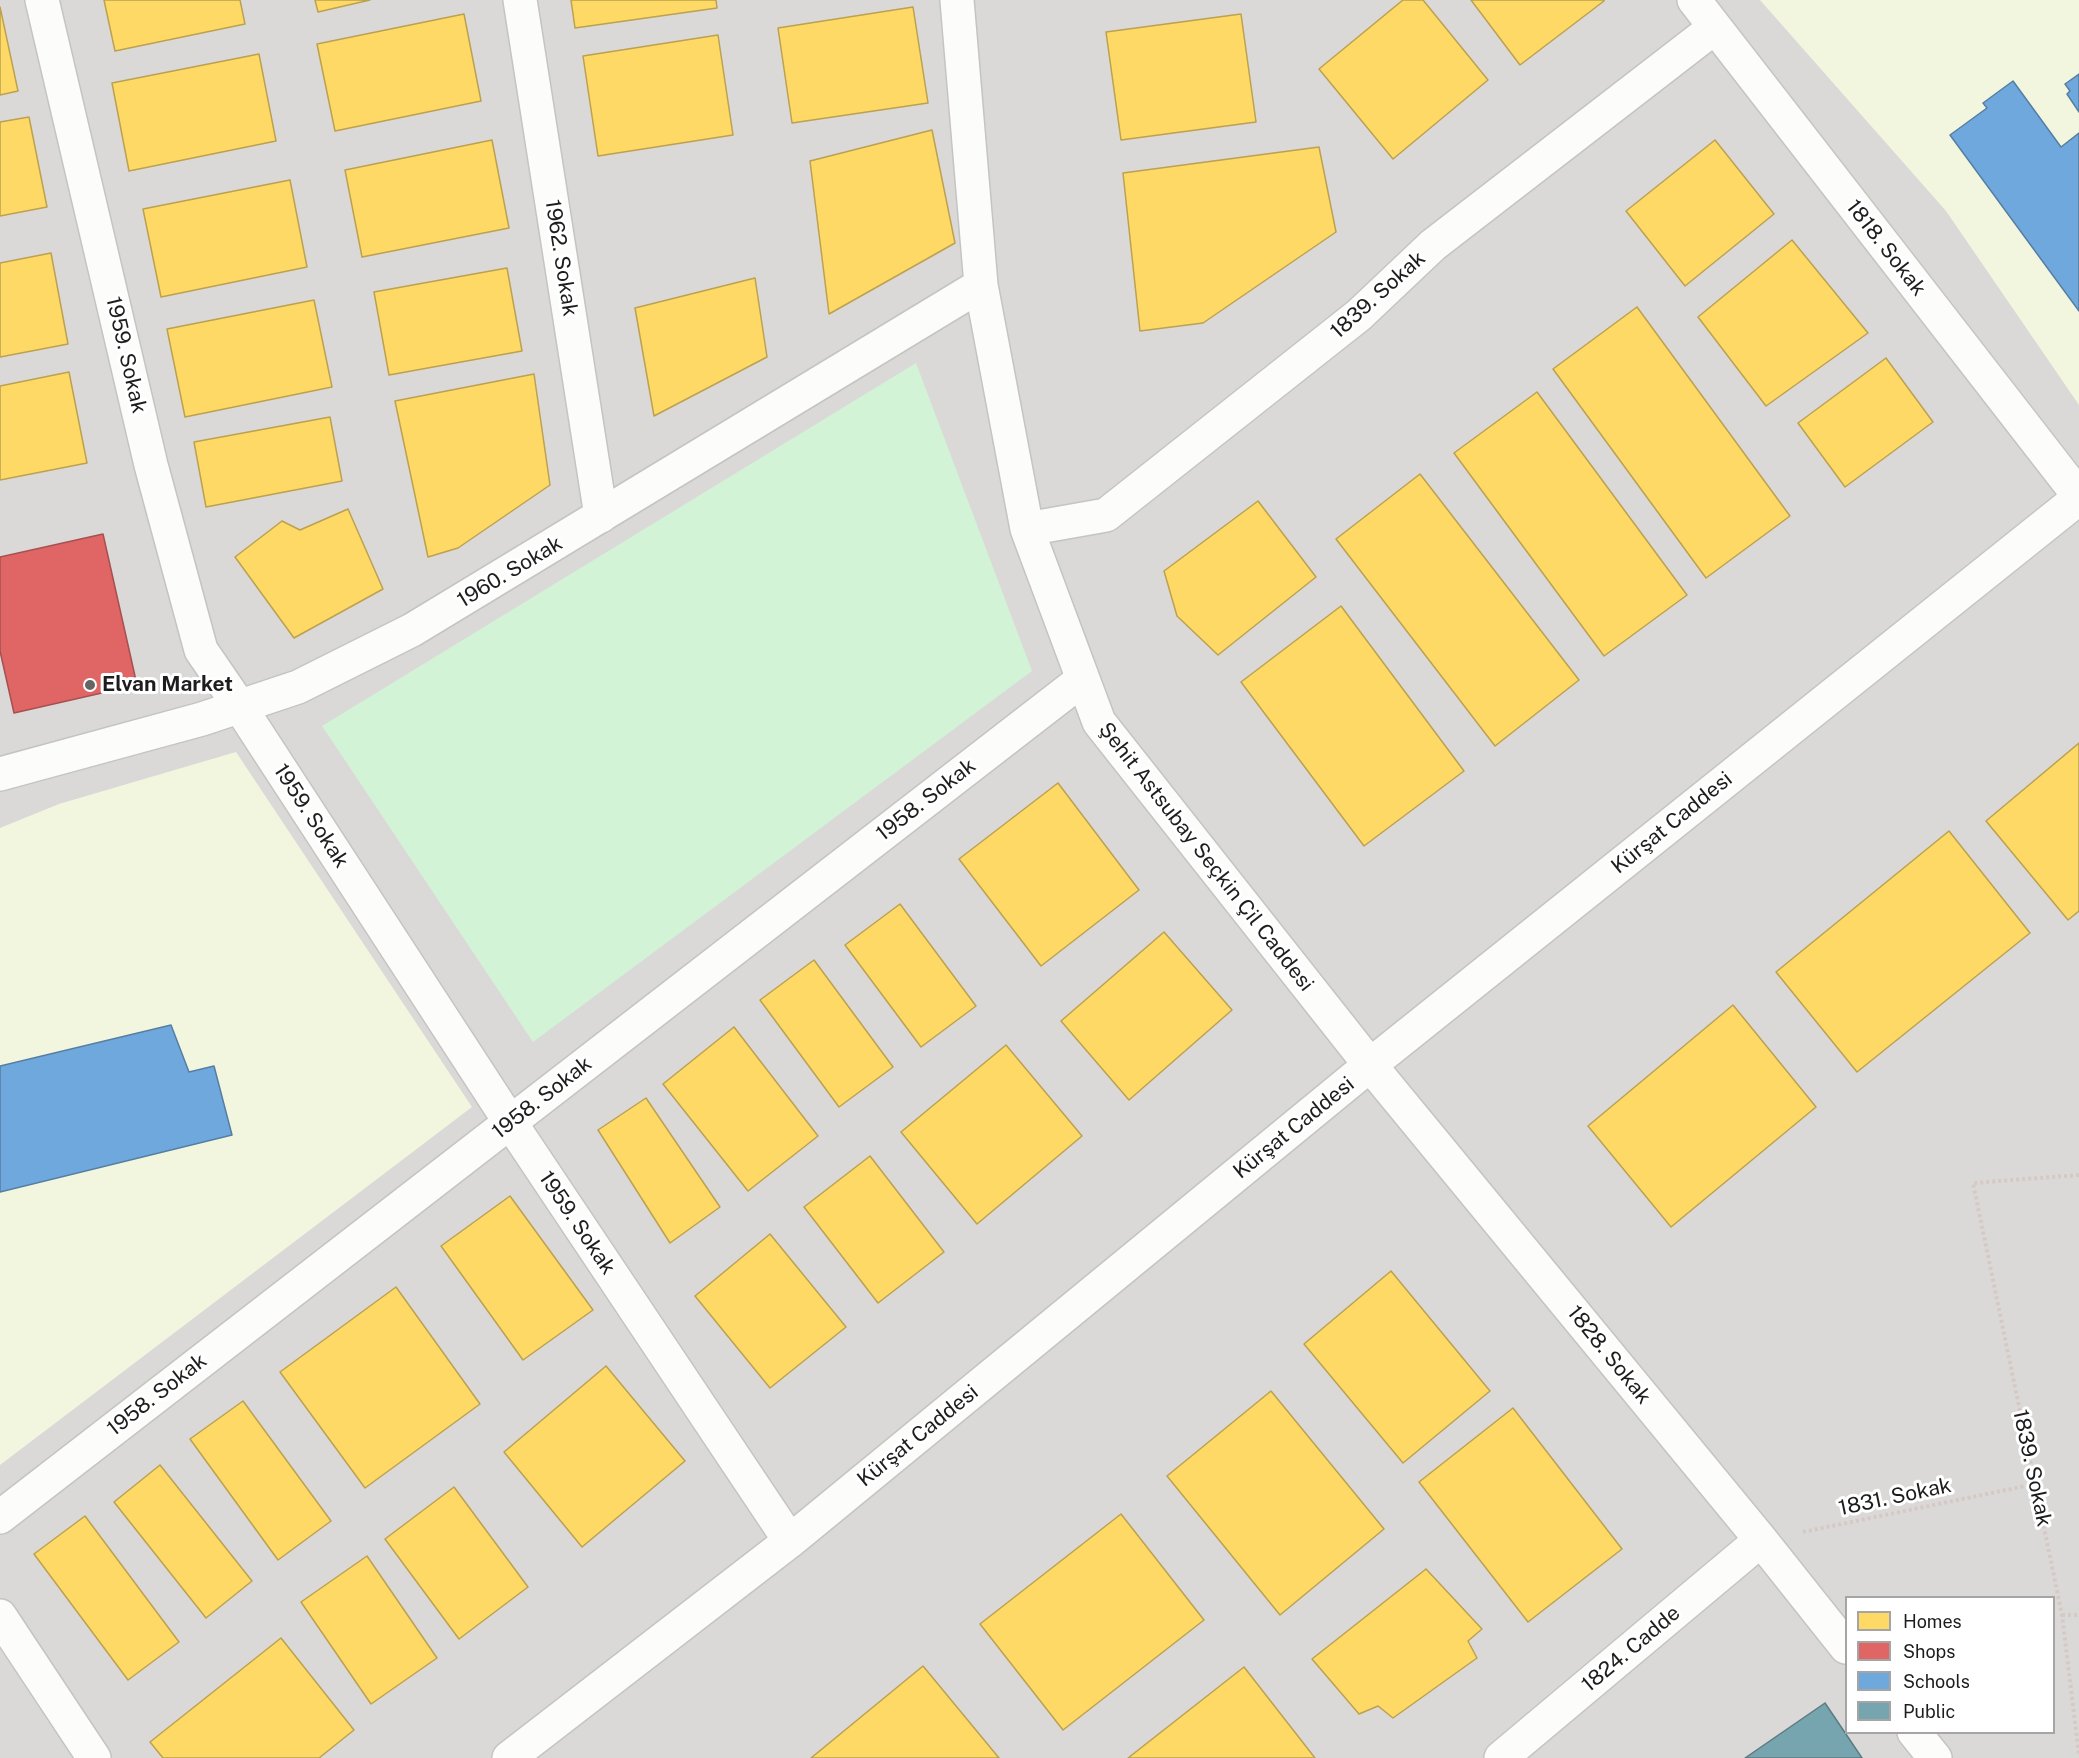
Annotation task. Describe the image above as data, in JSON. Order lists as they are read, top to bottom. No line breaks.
{"streets":{"street":["1818. Sokak","1962. Sokak","1839. Sokak","1959. Sokak","1960. Sokak","1958. Sokak","Kürşat Caddesi","Şehit Astsubay Seçkin Çil Caddesi","1828. Sokak","1824. Cadde"],"path":["1831. Sokak"]},"crossings":[["1818. Sokak","1839. Sokak"],["1818. Sokak","Kürşat Caddesi"],["1962. Sokak","1960. Sokak"],["1839. Sokak","Şehit Astsubay Seçkin Çil Caddesi"],["1839. Sokak","1831. Sokak"],["1959. Sokak","1960. Sokak"],["1959. Sokak","1958. Sokak"],["1959. Sokak","Kürşat Caddesi"],["1960. Sokak","Şehit Astsubay Seçkin Çil Caddesi"],["1958. Sokak","Şehit Astsubay Seçkin Çil Caddesi"],["Kürşat Caddesi","Şehit Astsubay Seçkin Çil Caddesi"],["Kürşat Caddesi","1828. Sokak"],["Şehit Astsubay Seçkin Çil Caddesi","1828. Sokak"],["1828. Sokak","1831. Sokak"],["1828. Sokak","1824. Cadde"],["1831. Sokak","1824. Cadde"]],"places":["Elvan Market"],"legend":["Homes","Shops","Schools","Public"]}
